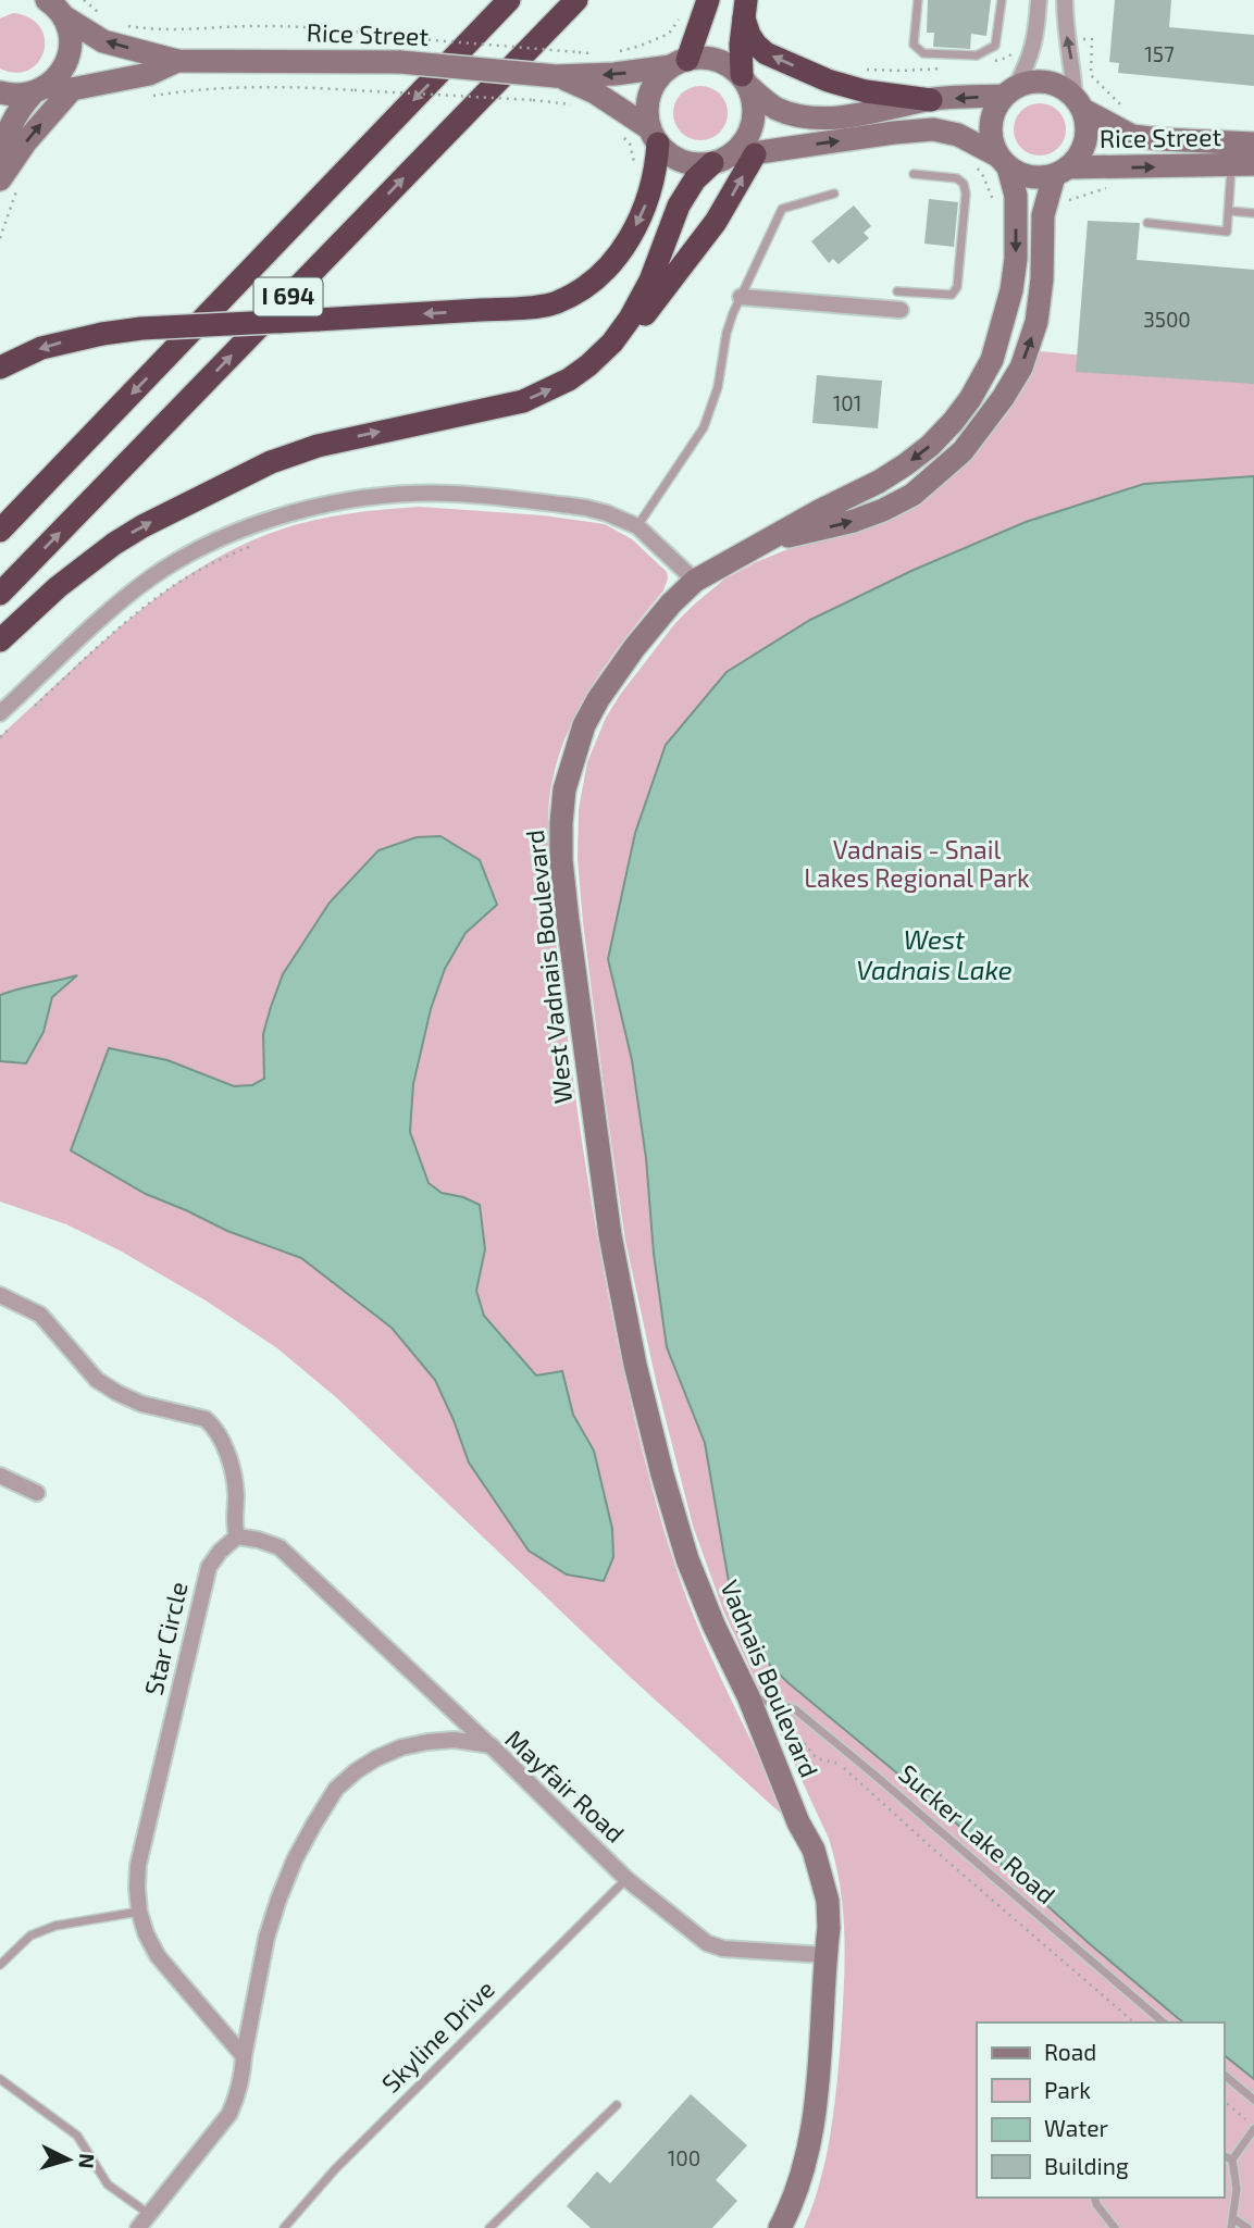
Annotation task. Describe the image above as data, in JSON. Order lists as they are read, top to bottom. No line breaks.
{"streets":{"highway":["I 694"],"street":["Rice Street","West Vadnais Boulevard","Star Circle","Vadnais Boulevard","Mayfair Road"],"lane":["Sucker Lake Road","Skyline Drive"]},"crossings":[["Rice Street","West Vadnais Boulevard"],["West Vadnais Boulevard","Vadnais Boulevard"],["Star Circle","Mayfair Road"],["Vadnais Boulevard","Mayfair Road"],["Vadnais Boulevard","Sucker Lake Road"],["Mayfair Road","Skyline Drive"]],"water":["West Vadnais Lake"],"parks":["Vadnais - Snail Lakes Regional Park"],"house_numbers":["157","3500","101","100"],"legend":["Road","Park","Water","Building"],"north":"right"}
